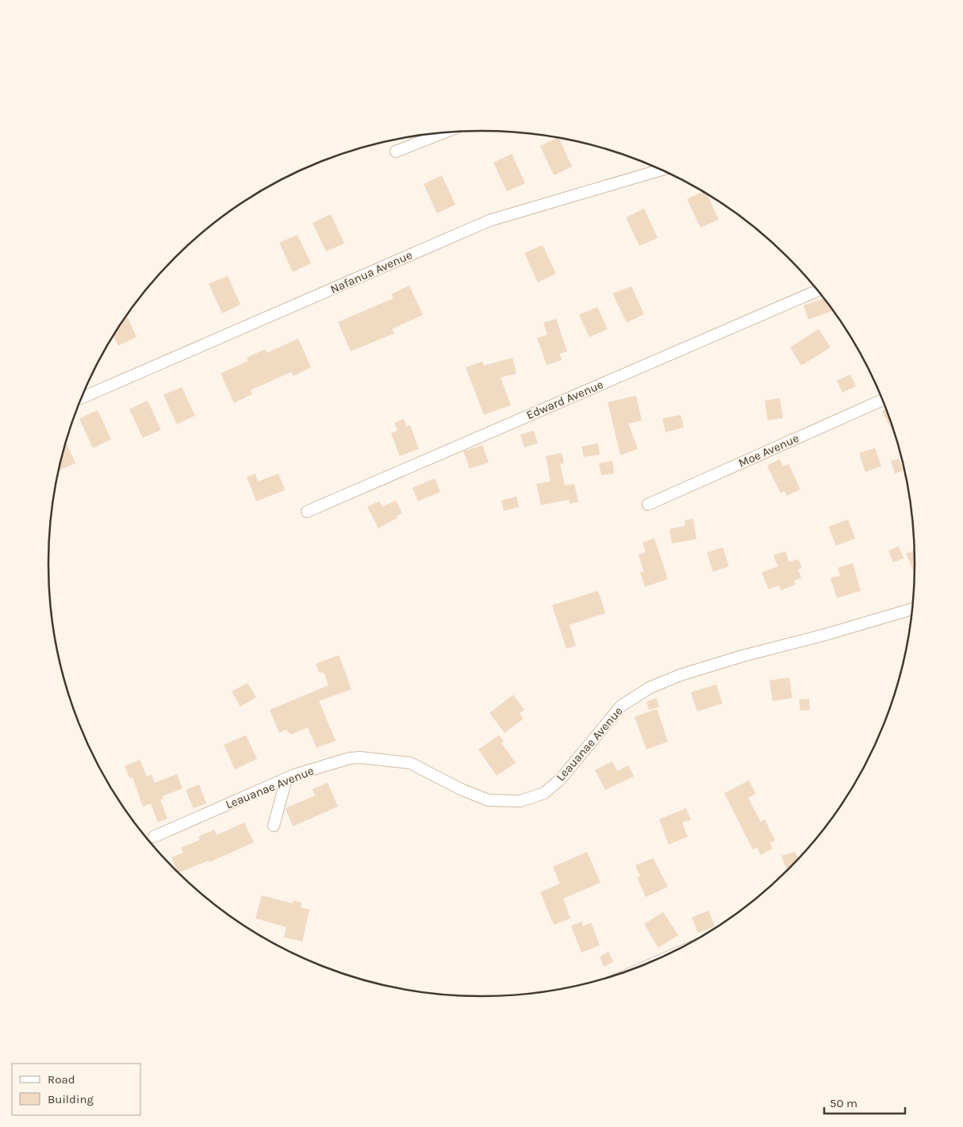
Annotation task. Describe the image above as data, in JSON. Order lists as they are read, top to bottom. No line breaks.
{"streets":{"street":["Nafanua Avenue","Edward Avenue","Moe Avenue","Leauanae Avenue"]},"legend":["Road","Building"],"scale_bar":"50 m"}
